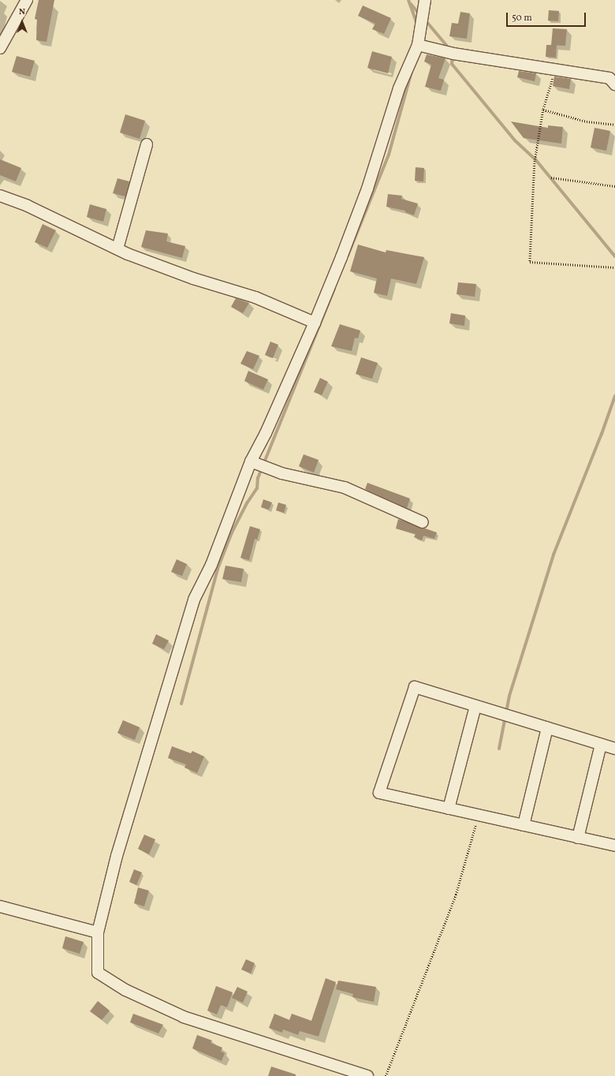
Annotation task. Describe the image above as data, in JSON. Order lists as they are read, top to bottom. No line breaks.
{"scale_bar":"50 m","north":"top"}
